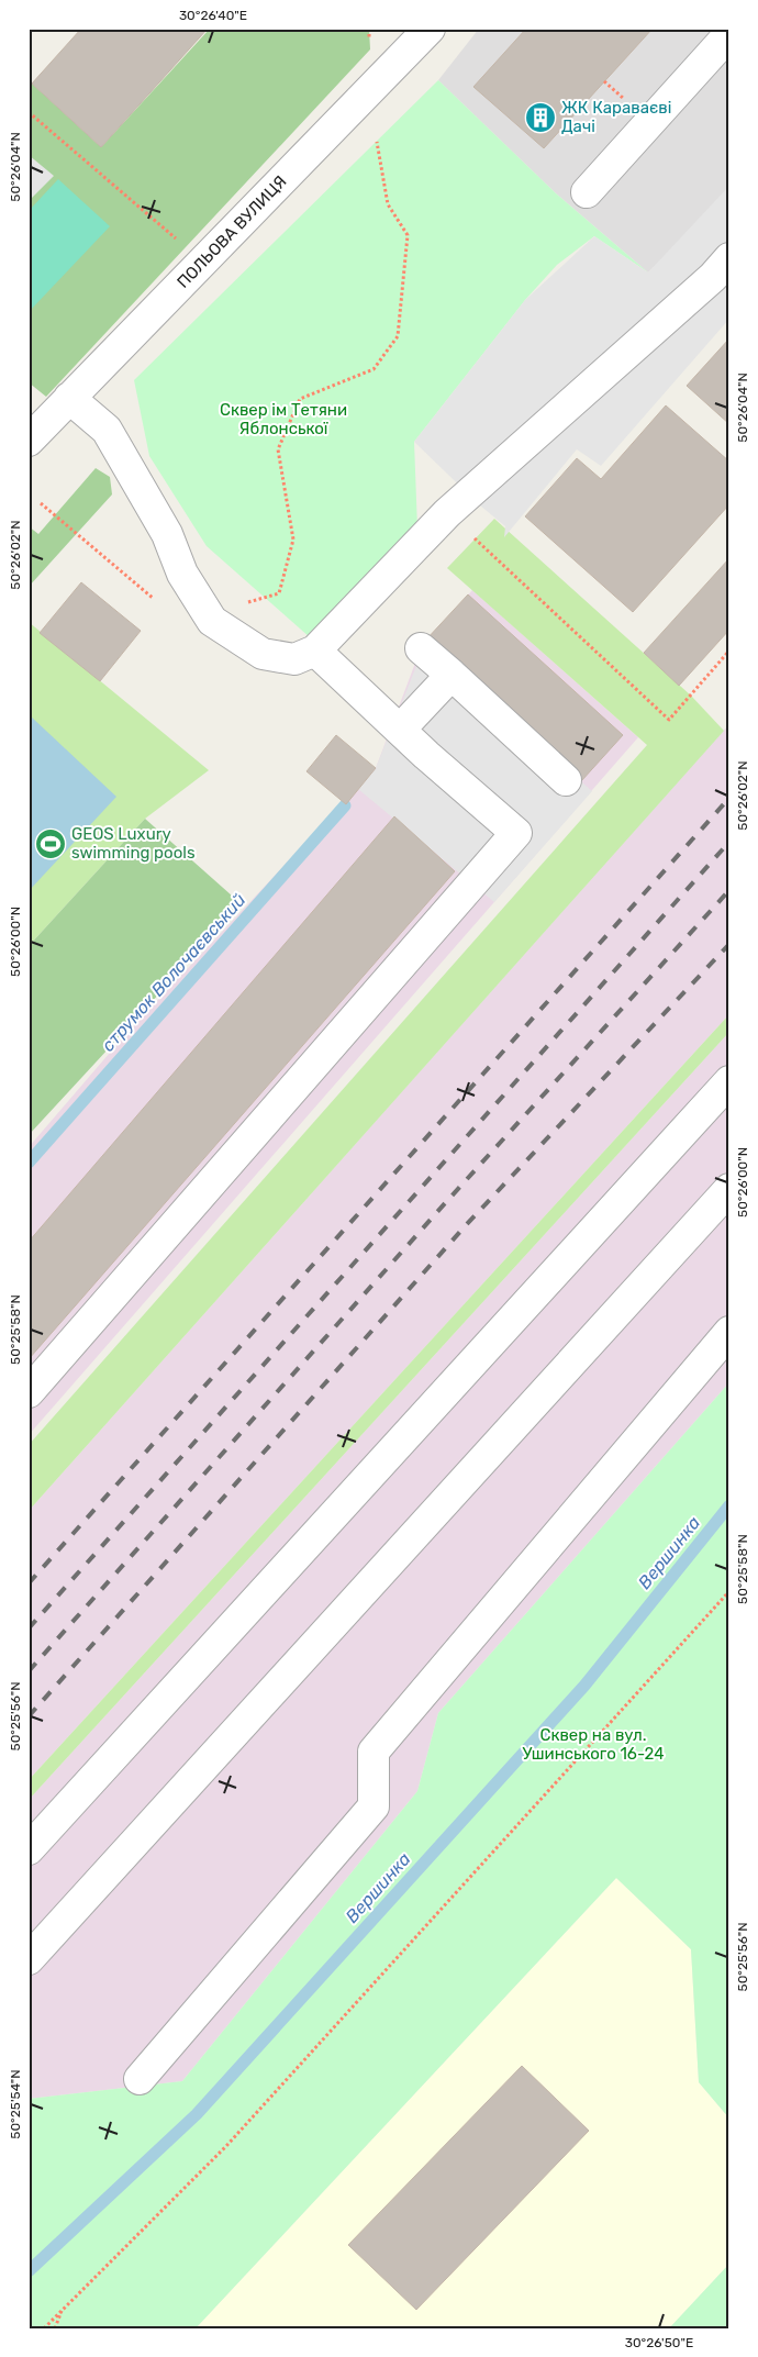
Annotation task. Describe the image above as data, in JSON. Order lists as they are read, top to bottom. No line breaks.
{"streets":{"street":["ПОЛЬОВА ВУЛИЦЯ"]},"water":["струмок Волочаєвський","Вершинка"],"parks":["Сквер ім Тетяни Яблонської","Сквер на вул. Ушинського 16-24"],"places":{"building":["ЖК Караваєві Дачі"],"sports":["GEOS Luxury swimming pools"]},"coordinates":["30°26'40\"E","50°26'04\"N","50°26'02\"N","50°26'00\"N","50°25'58\"N","50°25'56\"N","50°25'54\"N","30°26'50\"E"]}
